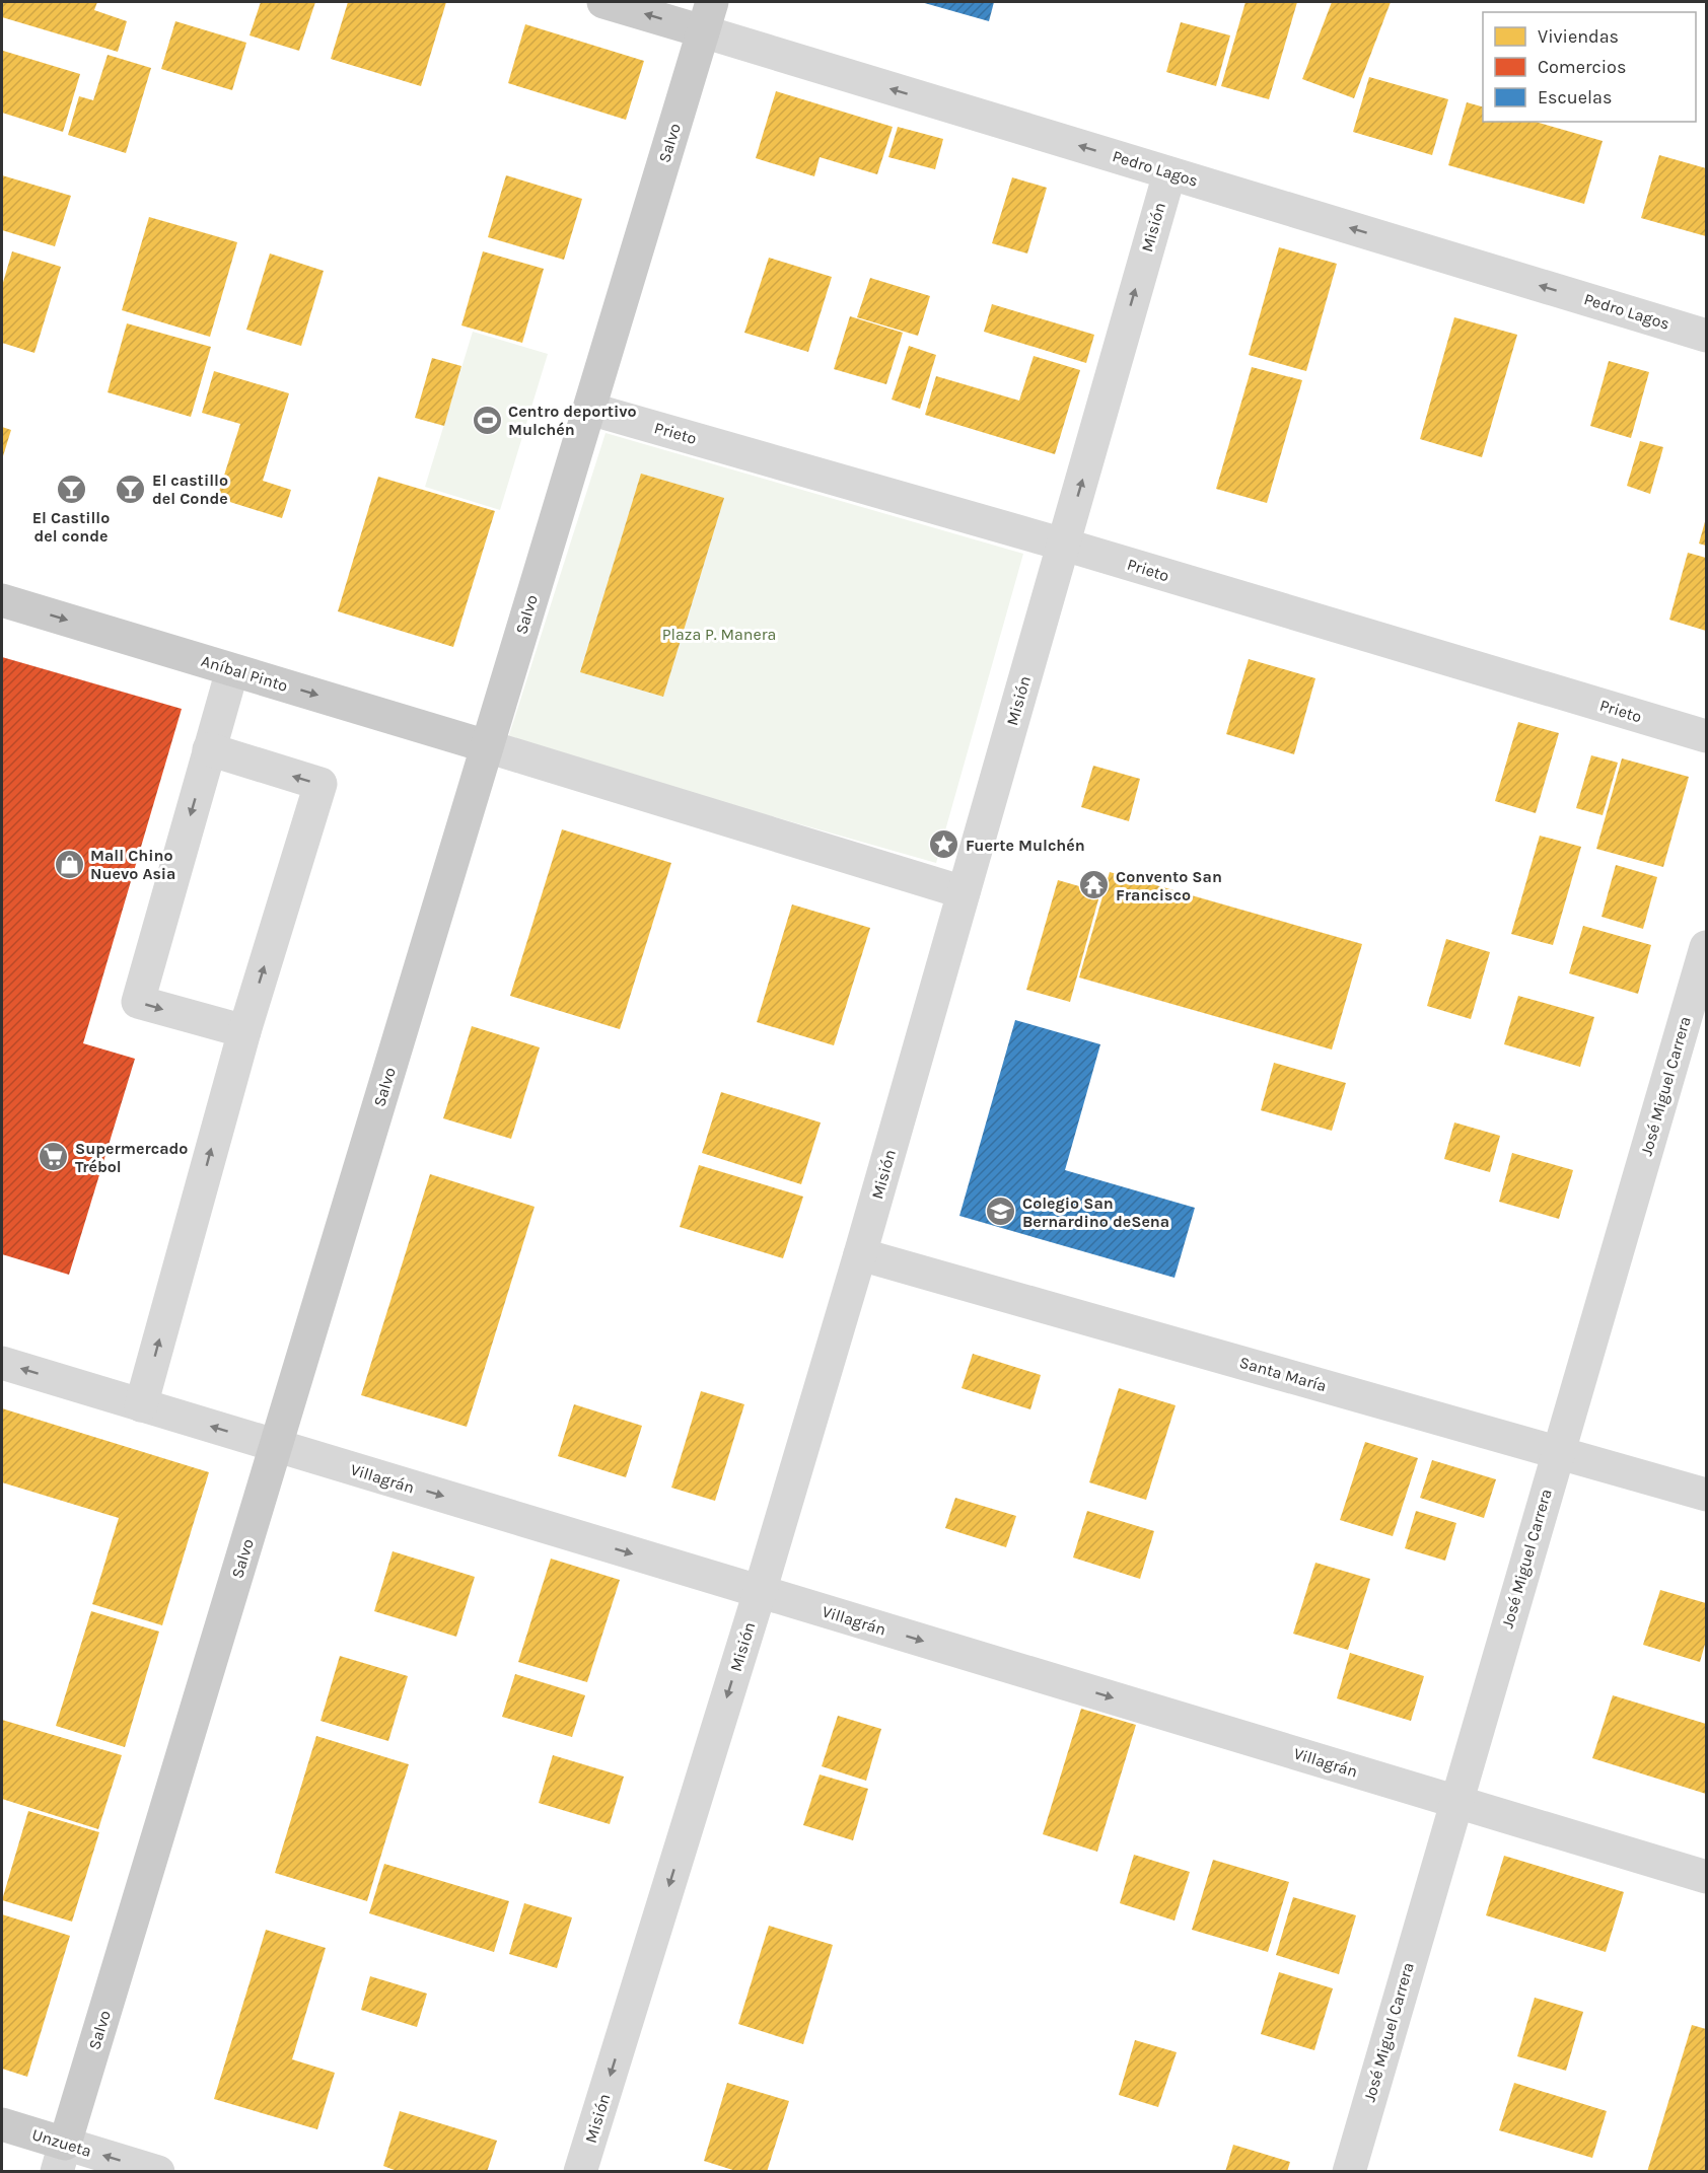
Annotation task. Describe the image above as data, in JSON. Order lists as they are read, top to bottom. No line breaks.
{"streets":{"main road":["Salvo","Pedro Lagos","Aníbal Pinto","Unzueta"],"street":["Misión","Prieto","José Miguel Carrera","Santa María","Villagrán"]},"crossings":[["Salvo","Pedro Lagos"],["Salvo","Prieto"],["Salvo","Aníbal Pinto"],["Salvo","Villagrán"],["Salvo","Unzueta"],["Pedro Lagos","Misión"],["Misión","Prieto"],["Misión","Santa María"],["Misión","Villagrán"],["José Miguel Carrera","Santa María"],["José Miguel Carrera","Villagrán"]],"one_way":["Pedro Lagos","Aníbal Pinto","Unzueta"],"parks":["Plaza P. Manera"],"places":{"sports":["Centro deportivo Mulchén"],"bar":["El Castillo del conde","El castillo del Conde"],"place":["Fuerte Mulchén"],"shop":["Mall Chino Nuevo Asia"],"temple":["Convento San Francisco"],"supermarket":["Supermercado Trébol"],"school or university":["Colegio San Bernardino deSena"]},"legend":["Viviendas","Comercios","Escuelas"]}
